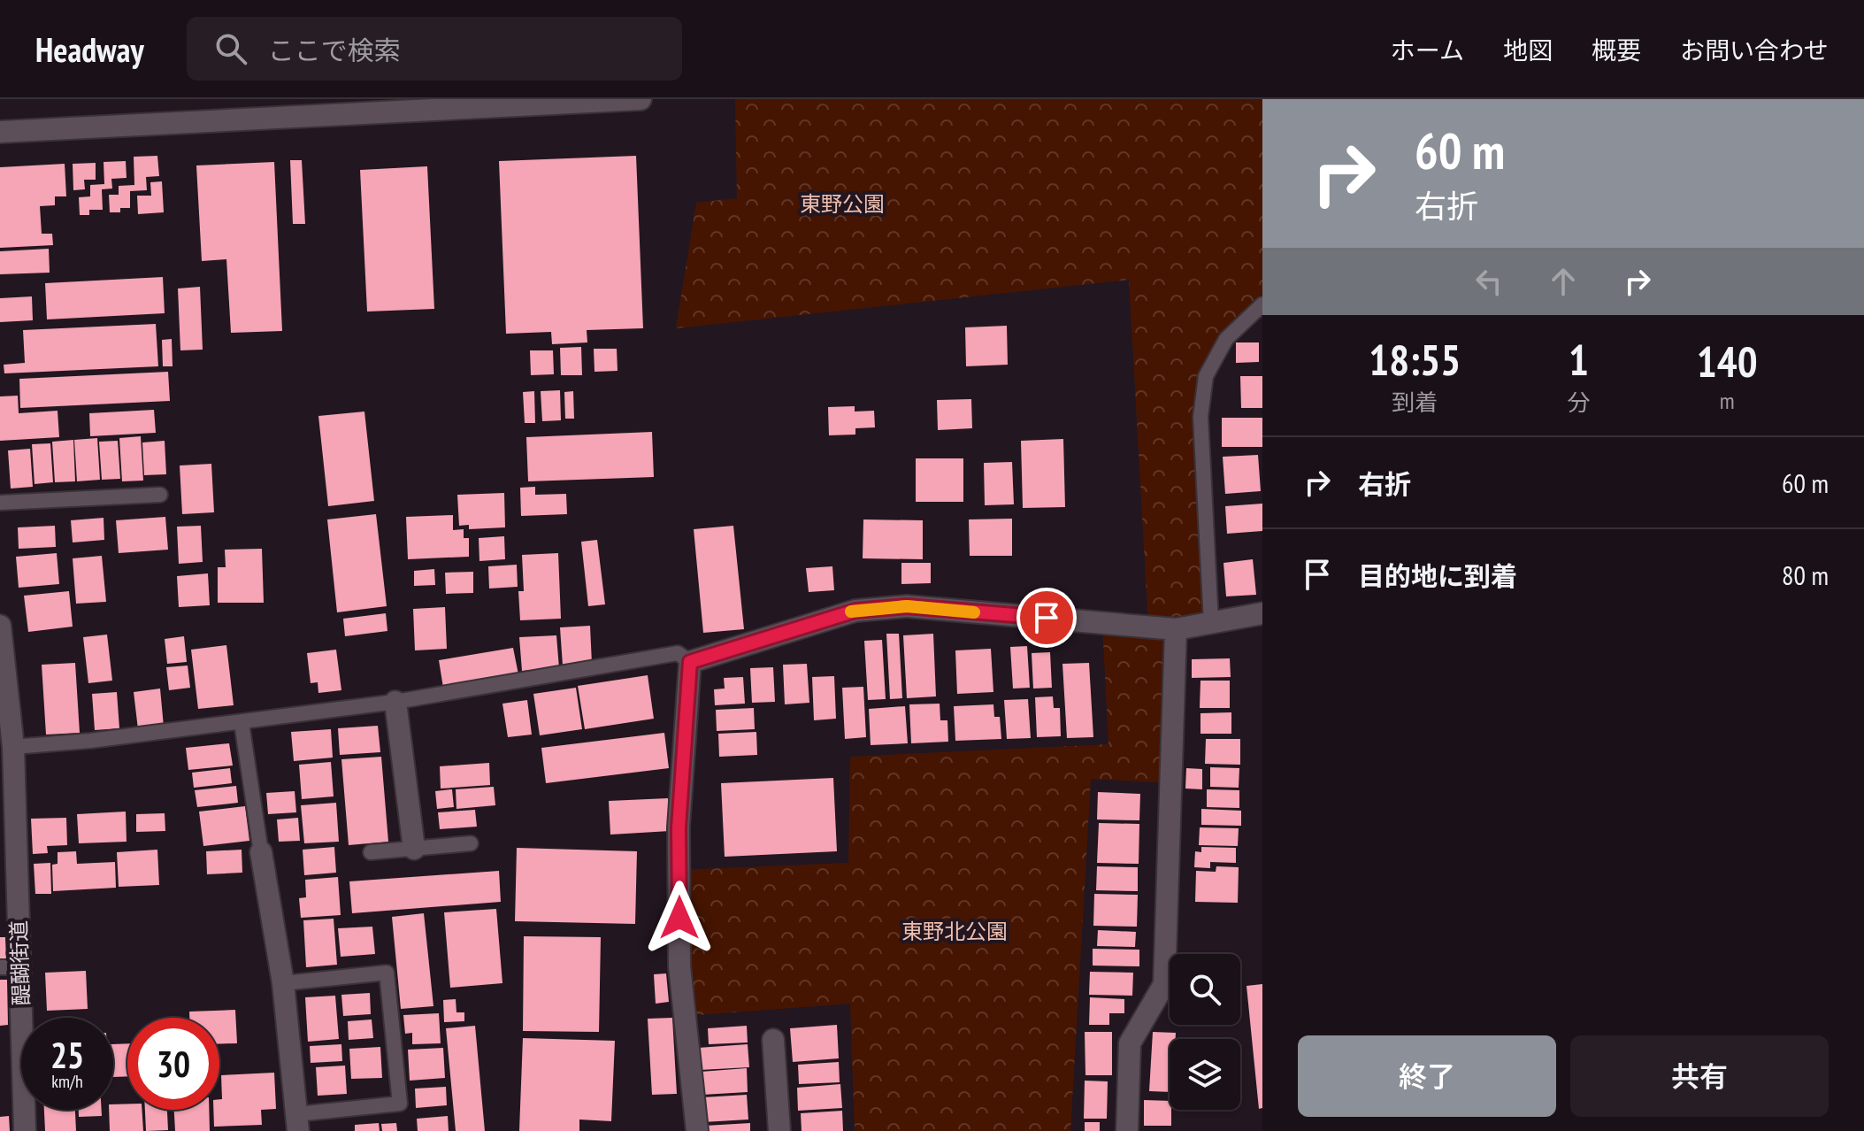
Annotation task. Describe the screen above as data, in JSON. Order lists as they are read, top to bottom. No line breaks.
{"streets":{"street":["醍醐街道"]},"parks":["東野公園","東野北公園"],"page":{"header":"Headway","search":"ここで検索","nav":["ホーム","地図","概要","お問い合わせ"],"turn":["60 m","右折"],"eta":["18:55","到着","1","分","140","m"],"list":[{"name":"右折","value":"60 m"},{"name":"目的地に到着","value":"80 m"}],"speed":"25 km/h","limit":"30","buttons":["終了","共有"]}}
